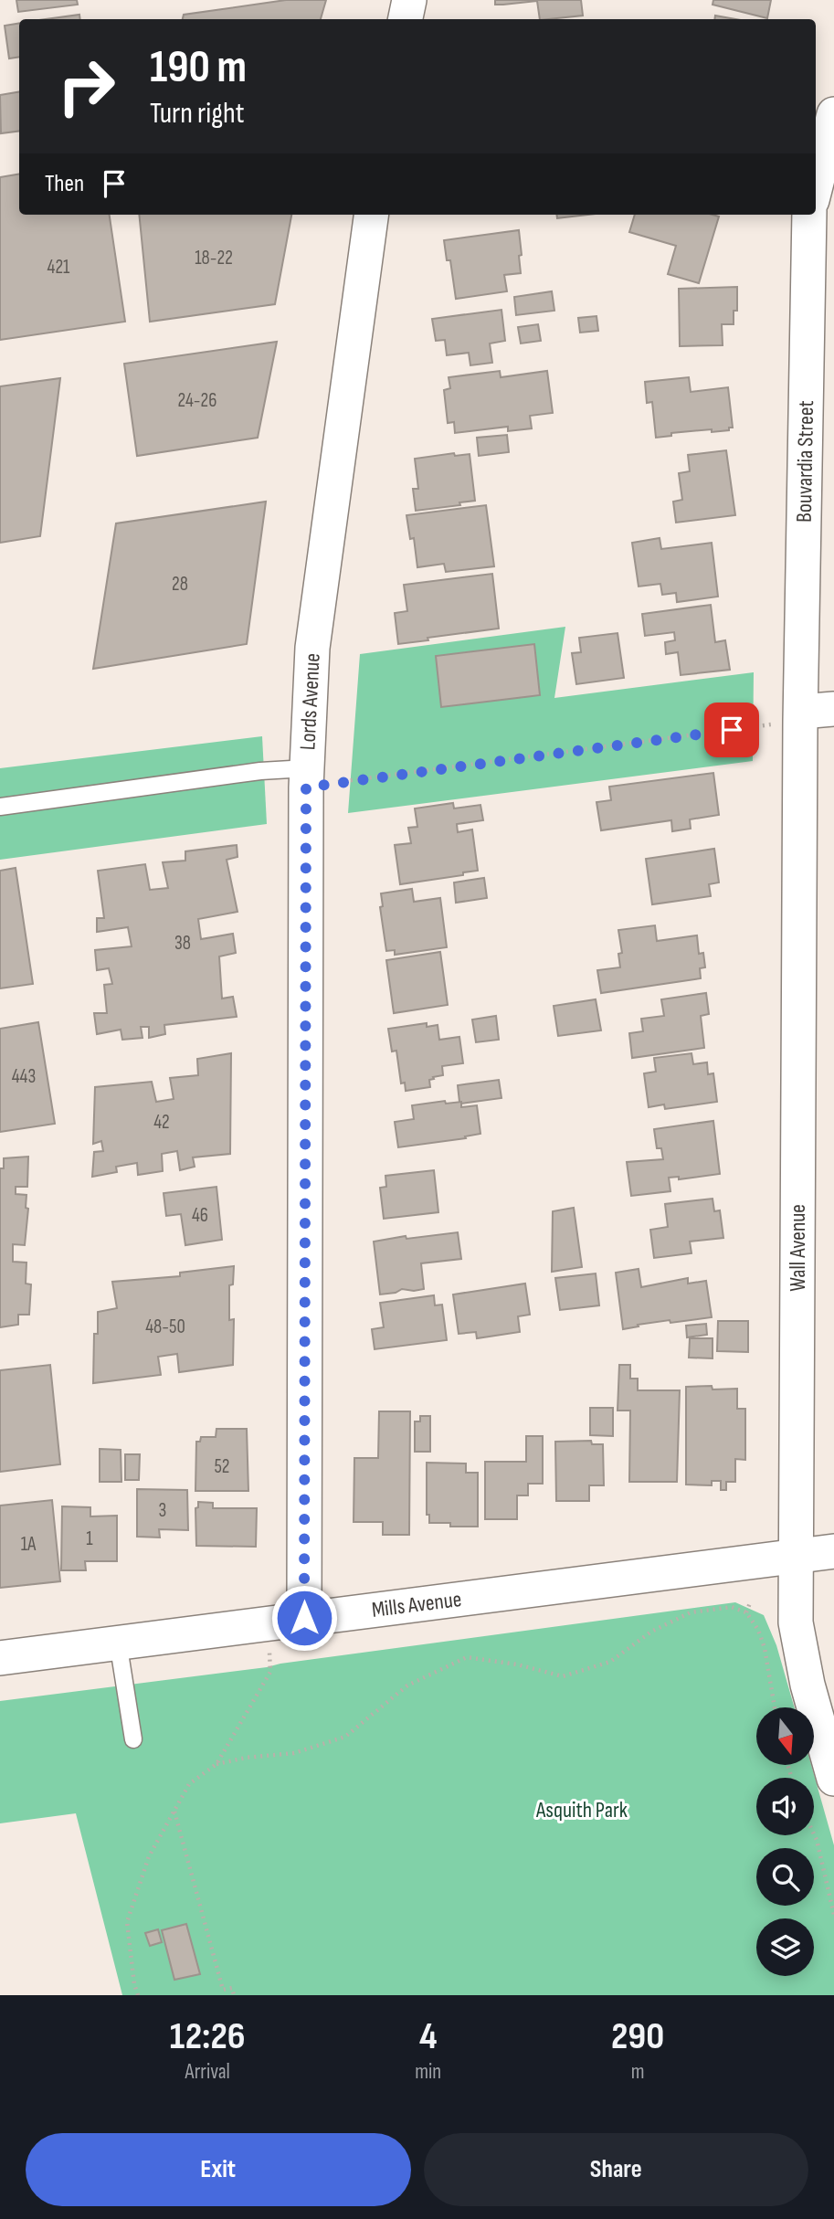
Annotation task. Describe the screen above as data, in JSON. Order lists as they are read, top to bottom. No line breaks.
{"streets":{"street":["Bouvardia Street","Lords Avenue","Wall Avenue","Mills Avenue"]},"crossings":[["Bouvardia Street","Wall Avenue"],["Lords Avenue","Mills Avenue"],["Wall Avenue","Mills Avenue"]],"parks":["Asquith Park"],"house_numbers":["18-22","421","24-26","28","38","443","42","46","48-50","52","3","1","1A"],"north":"bottom","page":{"turn":["190 m","Turn right"],"then":"Then","eta":["12:26","Arrival","4","min","290","m"],"buttons":["Exit","Share"]}}
